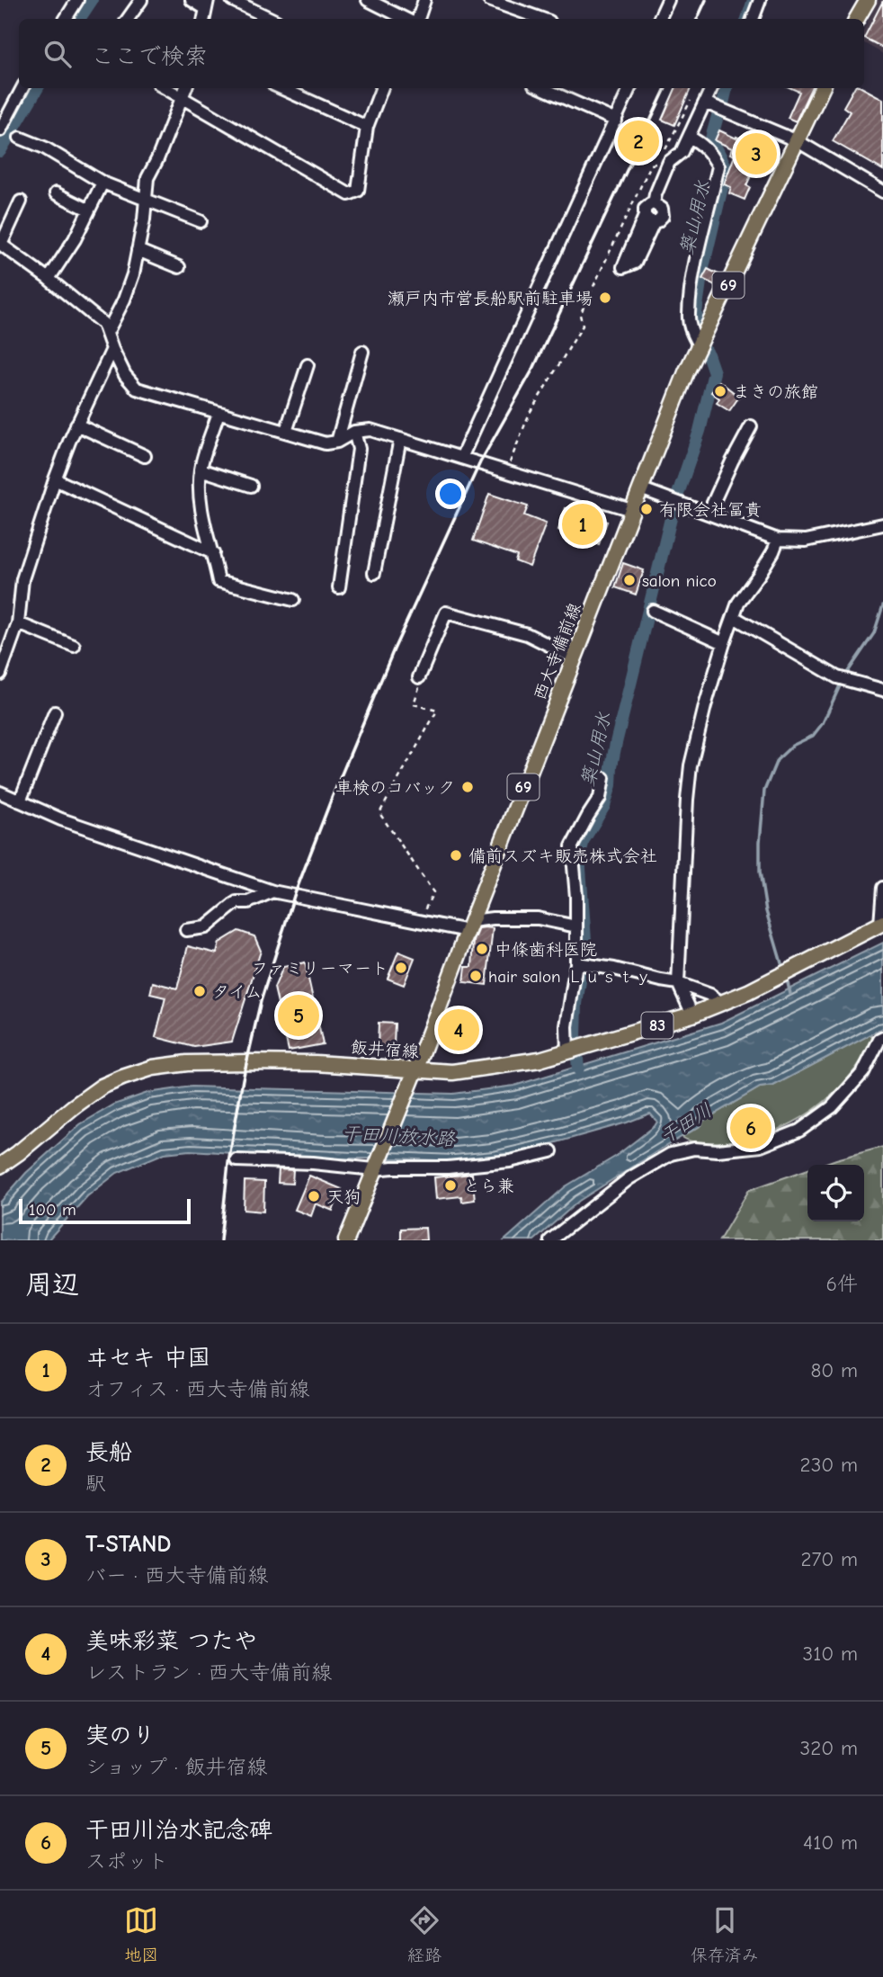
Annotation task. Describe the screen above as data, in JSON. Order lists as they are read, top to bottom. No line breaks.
{"streets":{"main road":["69","西大寺備前線","83","飯井宿線"]},"crossings":[["西大寺備前線","飯井宿線"]],"water":["築山用水","干田川","干田川放水路"],"places":["瀬戸内市営長船駅前駐車場","まきの旅館","有限会社冨貴","salon nico","車検のコバック","備前スズキ販売株式会社","中條歯科医院","ファミリーマート","hair salon Ｌｕｓｔｙ","タイム","とら兼","天狗"],"scale_bar":"100 m","page":{"search":"ここで検索","pins":["2","3","1","5","4","6"],"scale":"100 m","heading":["周辺","6件"],"list":[{"mark":"1","name":"ヰセキ 中国","note":"オフィス · 西大寺備前線","value":"80 m"},{"mark":"2","name":"長船","note":"駅","value":"230 m"},{"mark":"3","name":"T-STAND","note":"バー · 西大寺備前線","value":"270 m"},{"mark":"4","name":"美味彩菜 つたや","note":"レストラン · 西大寺備前線","value":"310 m"},{"mark":"5","name":"実のり","note":"ショップ · 飯井宿線","value":"320 m"},{"mark":"6","name":"干田川治水記念碑","note":"スポット","value":"410 m"}],"nav":["地図","経路","保存済み"]}}
